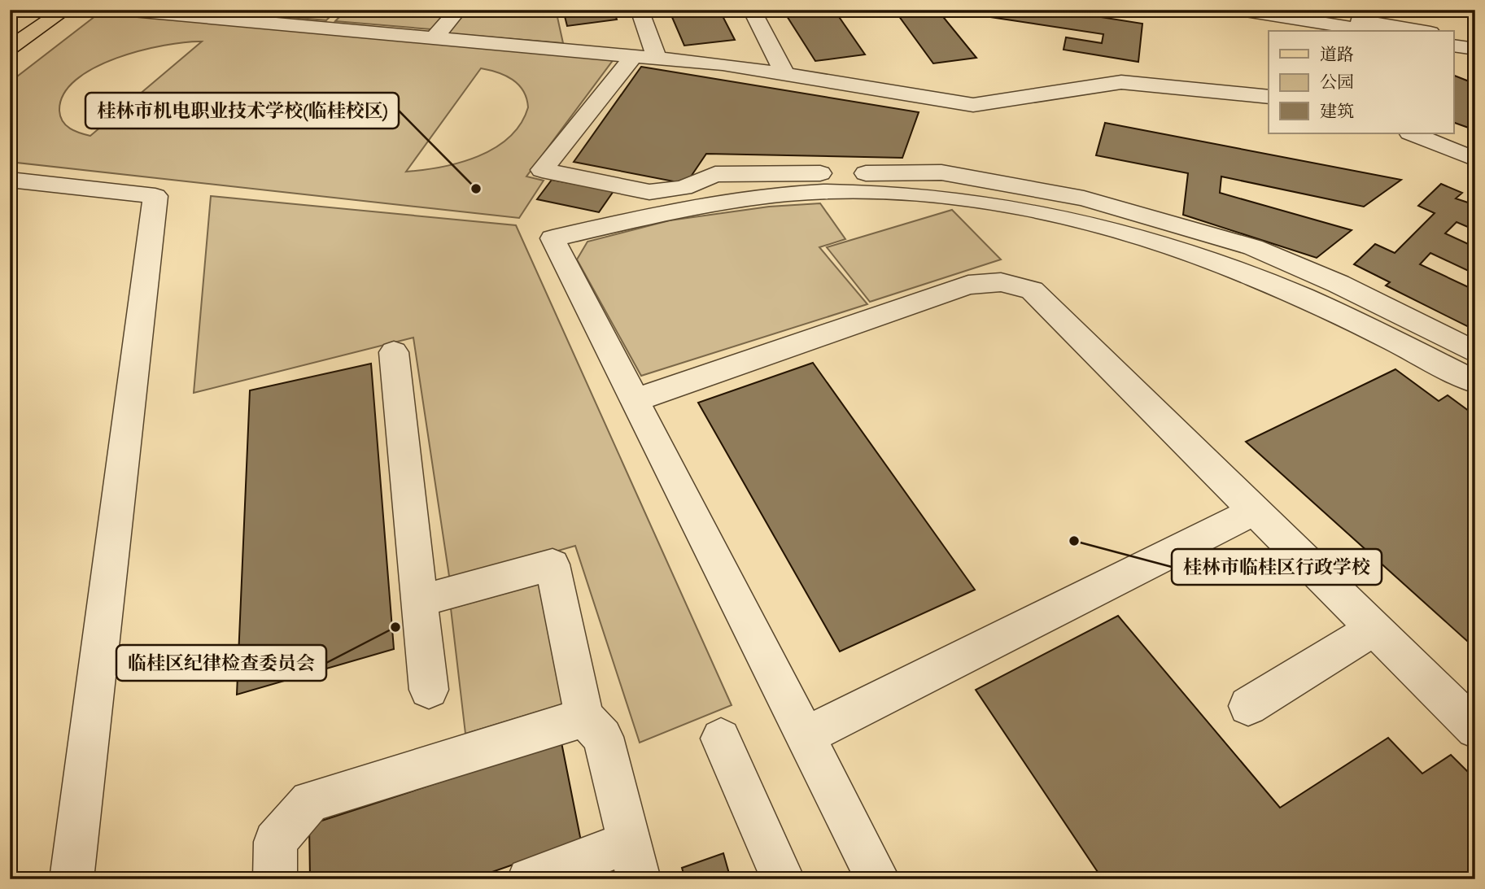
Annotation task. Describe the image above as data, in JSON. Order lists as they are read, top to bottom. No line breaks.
{"places":["桂林市机电职业技术学校(临桂校区)","桂林市临桂区行政学校","临桂区纪律检查委员会"],"legend":["道路","公园","建筑"]}
